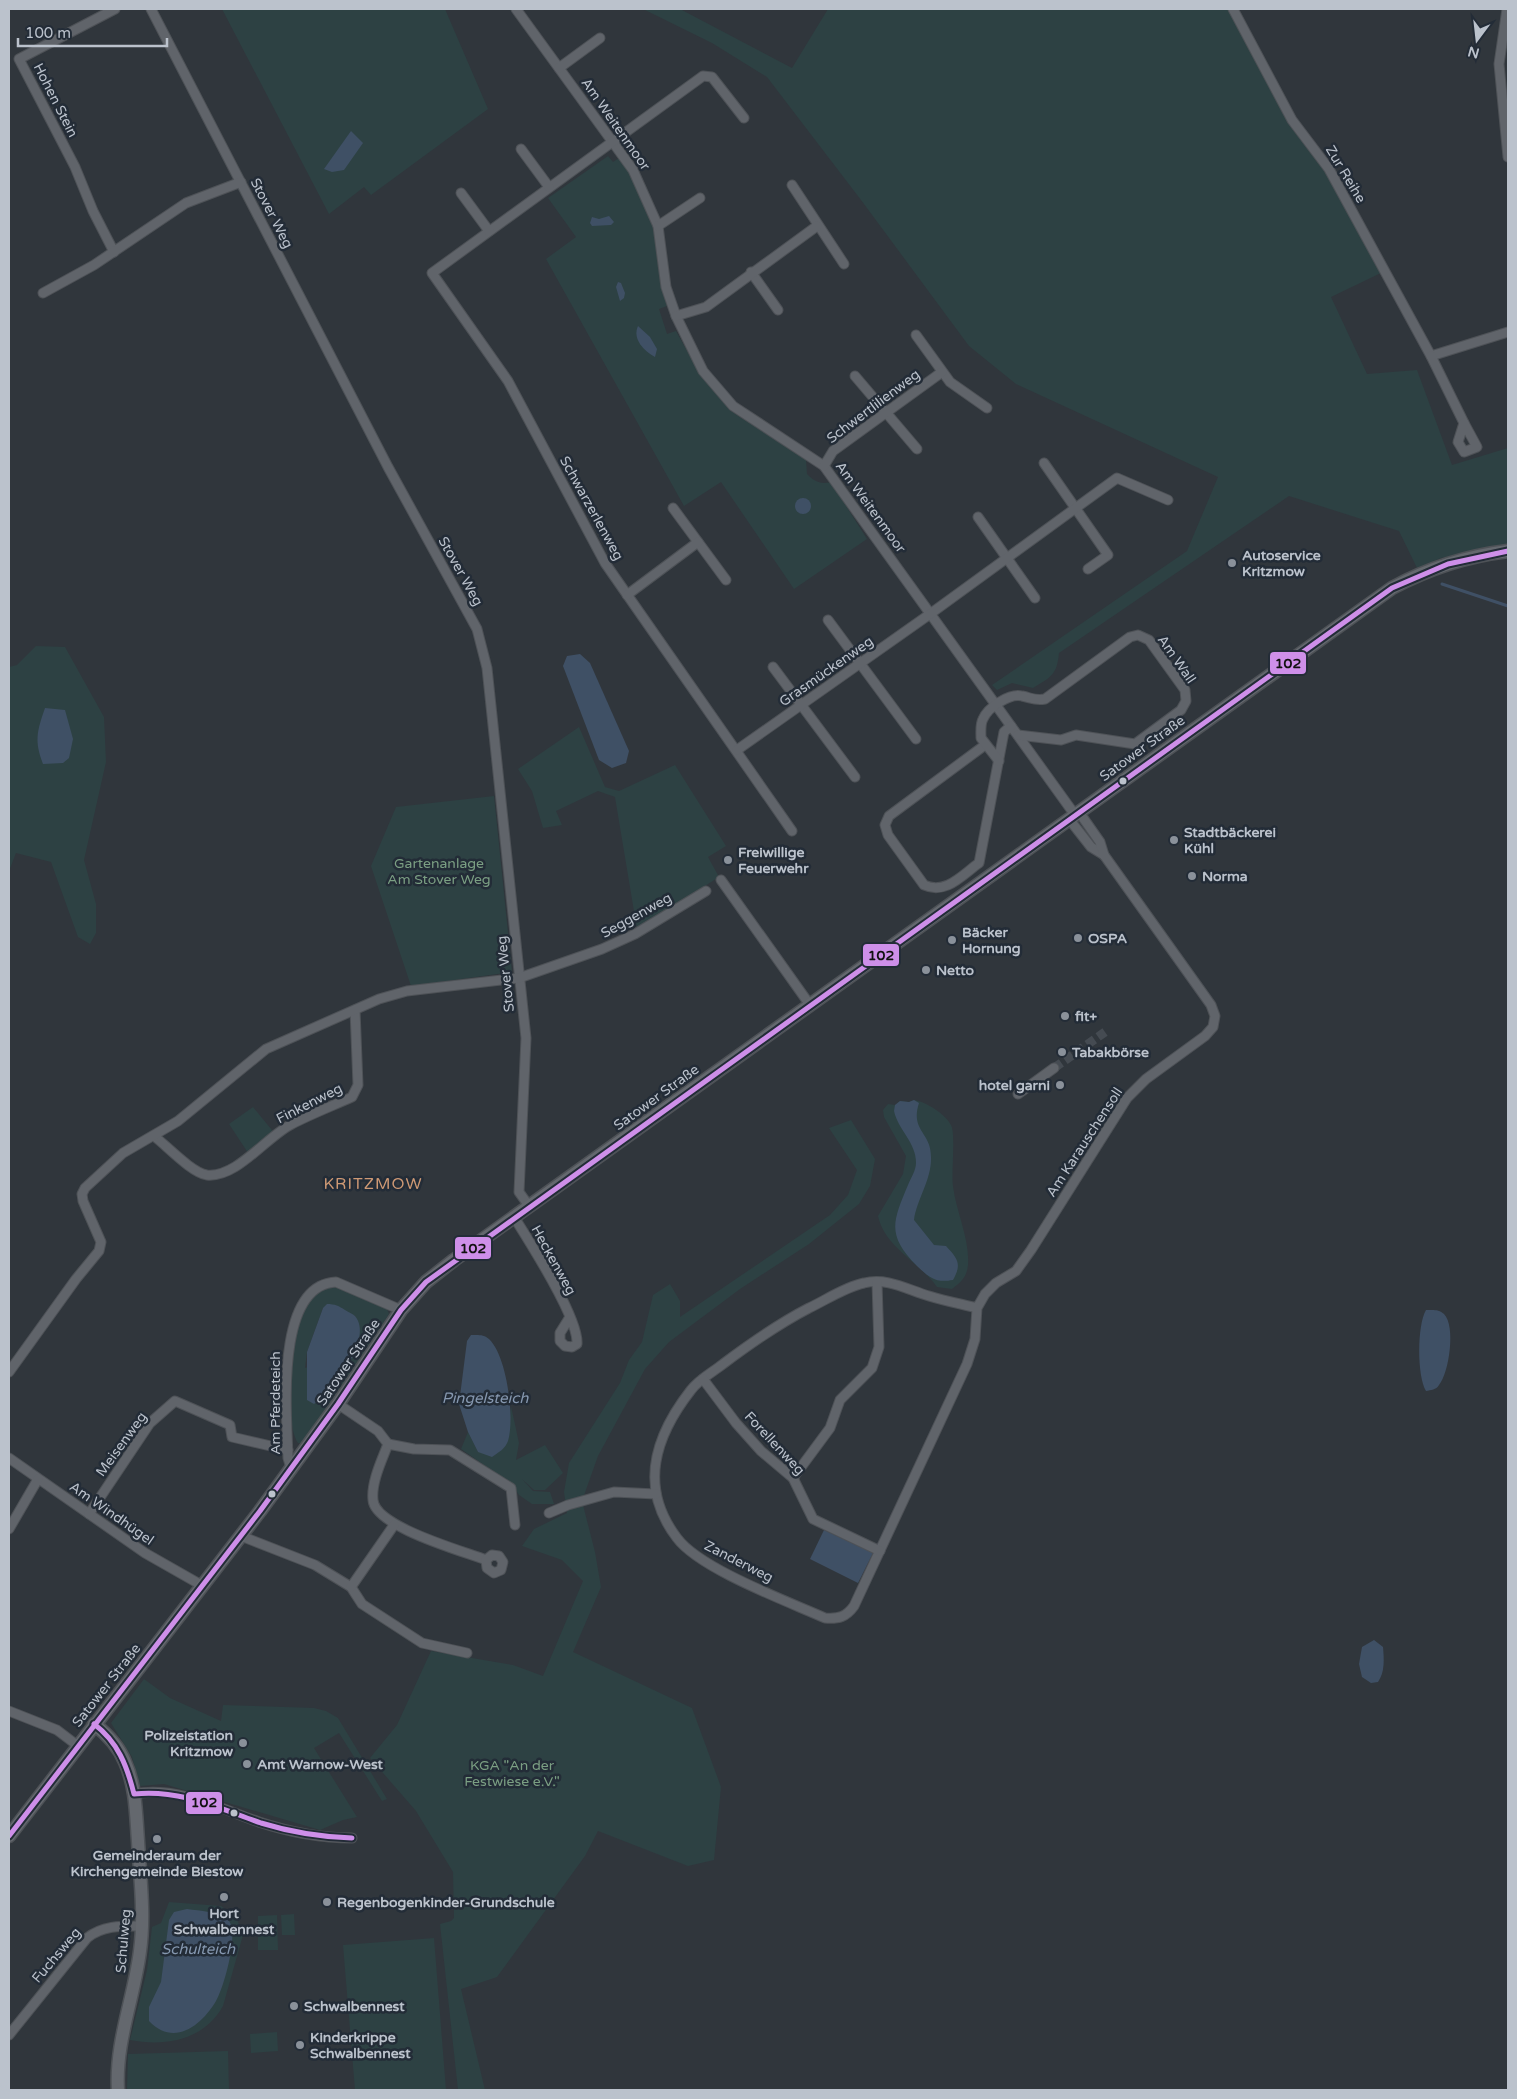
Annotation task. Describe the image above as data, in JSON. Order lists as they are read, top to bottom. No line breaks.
{"streets":{"main road":["Satower Straße","Schulweg"],"street":["Hohen Stein","Am Weitenmoor","Zur Reihe","Stover Weg","Schwertlilienweg","Schwarzerlenweg","Am Wall","Grasmückenweg","Seggenweg","Finkenweg","Am Karauschensoll","Heckenweg","Am Pferdeteich","Forellenweg","Meisenweg","Am Windhügel","Zanderweg","Fuchsweg"]},"crossings":[["Am Weitenmoor","Schwertlilienweg"],["Am Weitenmoor","Am Wall"],["Am Weitenmoor","Grasmückenweg"],["Am Weitenmoor","Satower Straße"],["Am Weitenmoor","Am Karauschensoll"],["Stover Weg","Satower Straße"],["Stover Weg","Seggenweg"],["Schwarzerlenweg","Grasmückenweg"],["Satower Straße","Am Karauschensoll"],["Satower Straße","Heckenweg"],["Satower Straße","Am Pferdeteich"],["Satower Straße","Am Windhügel"],["Satower Straße","Schulweg"],["Am Karauschensoll","Zanderweg"],["Am Pferdeteich","Meisenweg"],["Forellenweg","Zanderweg"],["Meisenweg","Am Windhügel"],["Schulweg","Fuchsweg"]],"districts":["KRITZMOW"],"water":["Pingelsteich","Schulteich"],"parks":["Gartenanlage Am Stover Weg","KGA \"An der Festwiese e.V.\""],"places":["Autoservice Kritzmow","Stadtbäckerei Kühl","Freiwillige Feuerwehr","Norma","OSPA","Bäcker Hornung","Netto","fit+","Tabakbörse","hotel garni","Polizeistation Kritzmow","Amt Warnow-West","Gemeinderaum der Kirchengemeinde Biestow","Hort Schwalbennest","Regenbogenkinder-Grundschule","Schwalbennest","Kinderkrippe Schwalbennest"],"lines":["transit line 102"],"scale_bar":"100 m","north":"bottom"}
